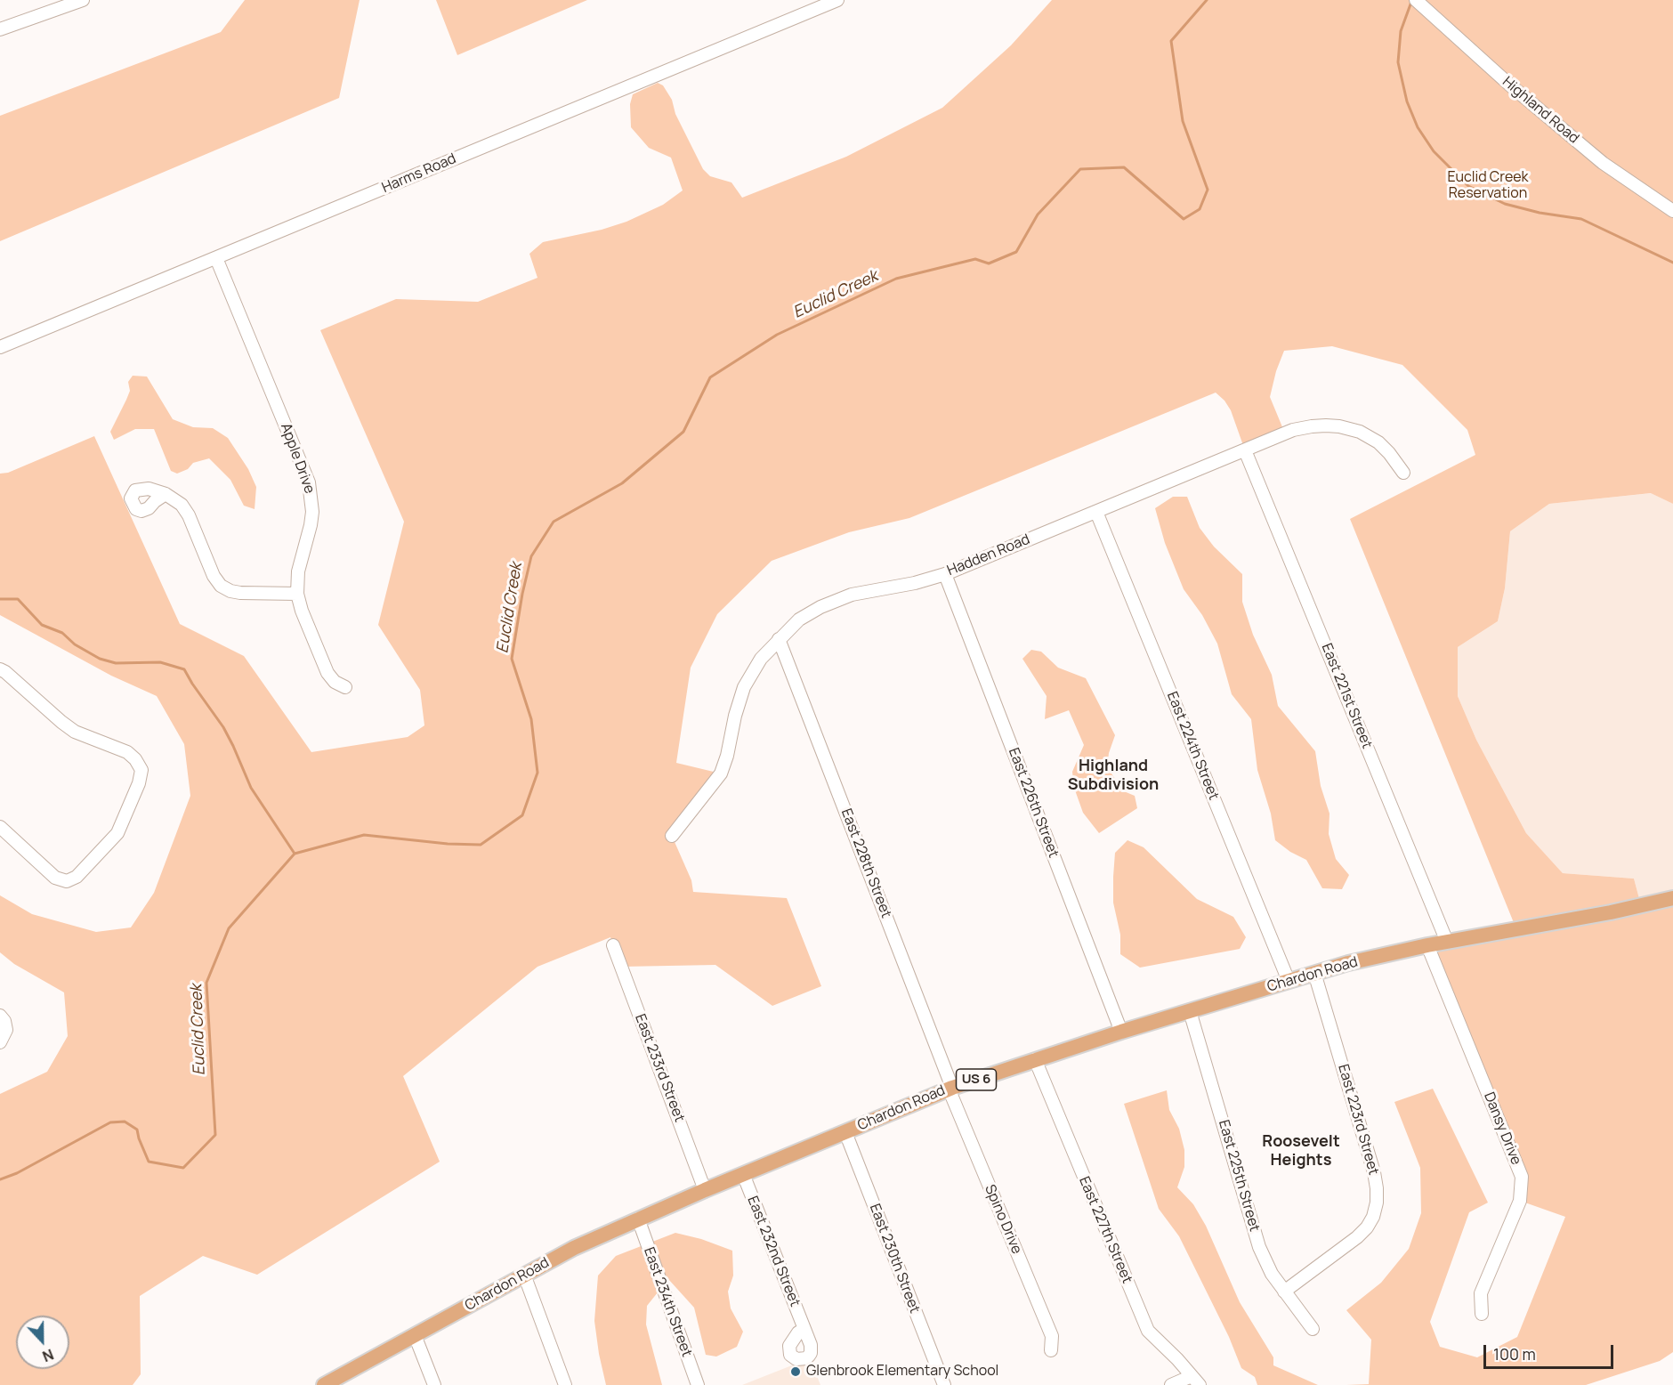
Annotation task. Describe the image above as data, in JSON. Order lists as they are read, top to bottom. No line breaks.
{"streets":{"main road":["Chardon Road","US 6"],"street":["Highland Road","Harms Road","Apple Drive","Hadden Road","East 221st Street","East 224th Street","East 226th Street","East 228th Street","East 233rd Street","East 223rd Street","Dansy Drive","East 225th Street","Spino Drive","East 227th Street","East 232nd Street","East 230th Street","East 234th Street"]},"crossings":[["Harms Road","Apple Drive"],["Hadden Road","East 221st Street"],["Hadden Road","East 224th Street"],["Hadden Road","East 226th Street"],["Hadden Road","East 228th Street"],["East 221st Street","Chardon Road"],["East 224th Street","Chardon Road"],["East 226th Street","Chardon Road"],["East 228th Street","Chardon Road"],["East 228th Street","Spino Drive"],["Chardon Road","East 233rd Street"],["Chardon Road","East 223rd Street"],["Chardon Road","Dansy Drive"],["Chardon Road","East 225th Street"],["Chardon Road","Spino Drive"],["Chardon Road","East 227th Street"],["Chardon Road","East 232nd Street"],["Chardon Road","East 230th Street"],["Chardon Road","East 234th Street"],["East 223rd Street","East 225th Street"]],"districts":["Highland Subdivision","Roosevelt Heights"],"water":["Euclid Creek"],"parks":["Euclid Creek Reservation"],"places":["Glenbrook Elementary School"],"scale_bar":"100 m","north":"bottom"}
